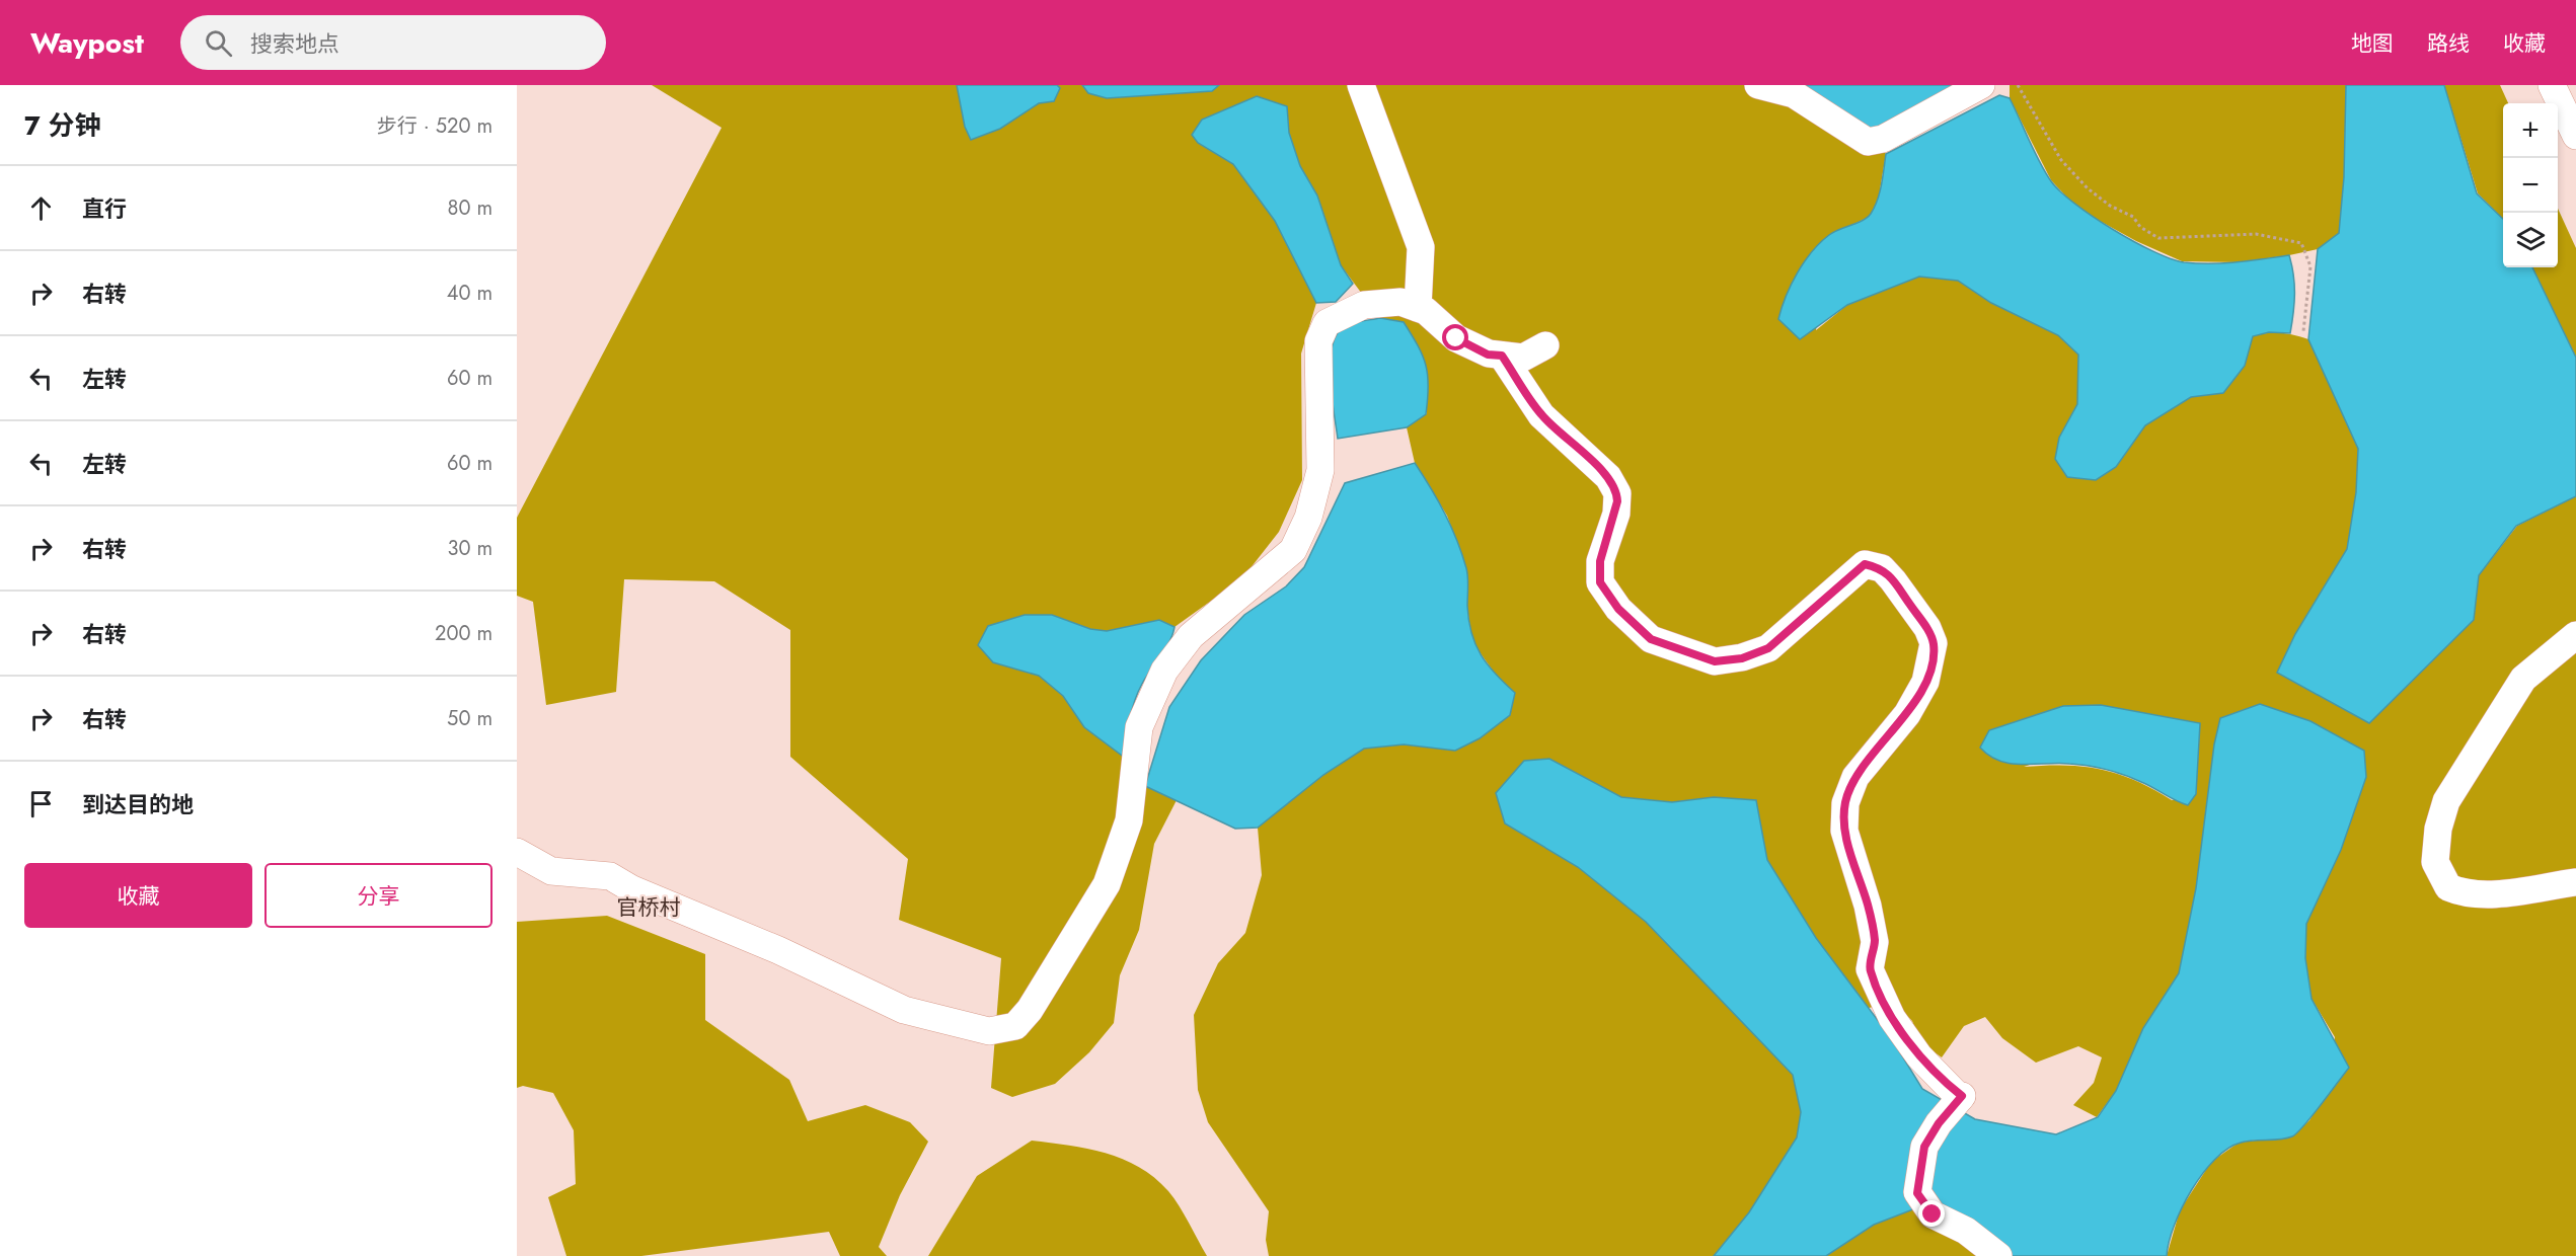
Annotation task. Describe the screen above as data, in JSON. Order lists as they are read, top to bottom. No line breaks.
{"districts":["官桥村"],"page":{"header":"Waypost","search":"搜索地点","nav":["地图","路线","收藏"],"heading":["7 分钟","步行 · 520 m"],"map_buttons":["+","−"],"list":[["直行","80 m"],["右转","40 m"],["左转","60 m"],["左转","60 m"],["右转","30 m"],["右转","200 m"],["右转","50 m"],"到达目的地"],"buttons":["收藏","分享"]}}
